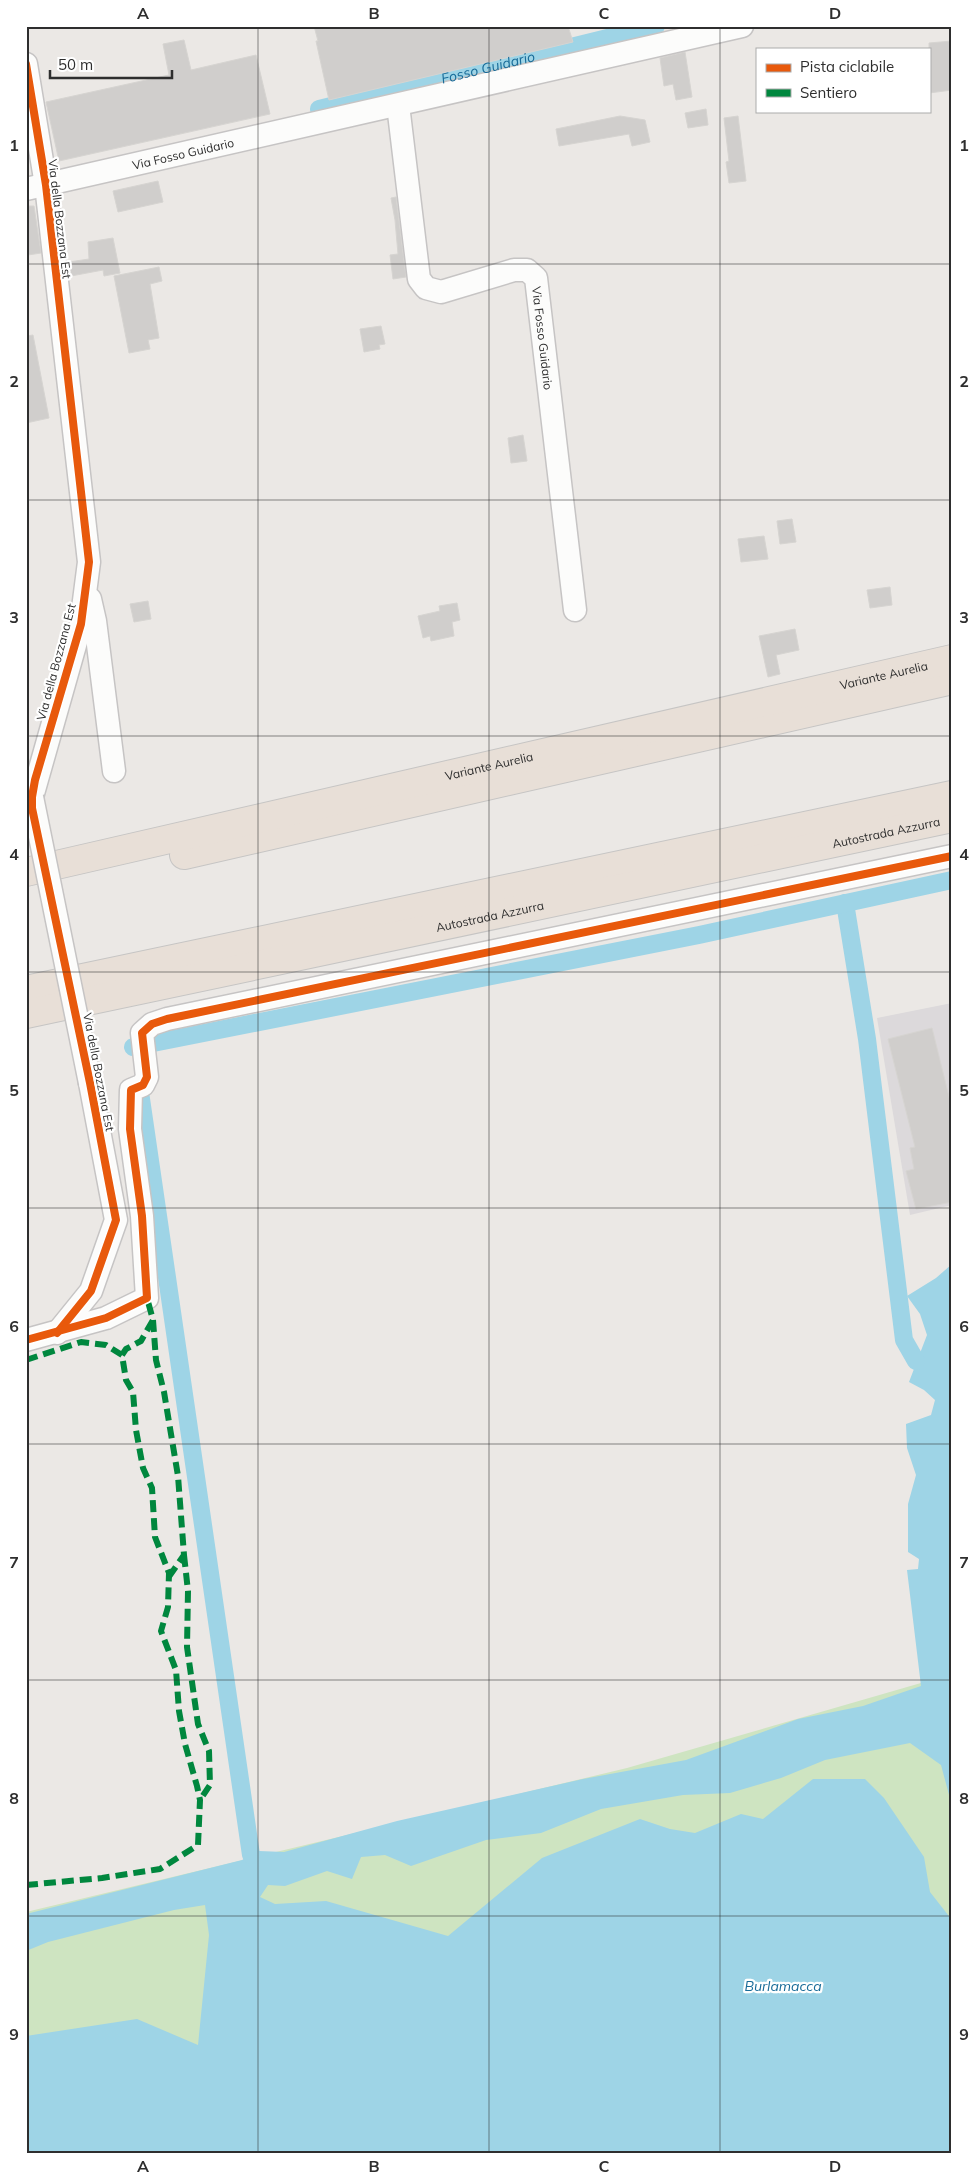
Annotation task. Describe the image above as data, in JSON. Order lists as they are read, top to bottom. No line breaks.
{"streets":{"highway":["Variante Aurelia","Autostrada Azzurra"],"street":["Via Fosso Guidario","Via della Bozzana Est"]},"crossings":[["Via Fosso Guidario","Via della Bozzana Est"]],"water":["Fosso Guidario","Burlamacca"],"legend":["Pista ciclabile","Sentiero"],"scale_bar":"50 m","grid":{"columns":["A","B","C","D"],"rows":["1","2","3","4","5","6","7","8","9"]}}
